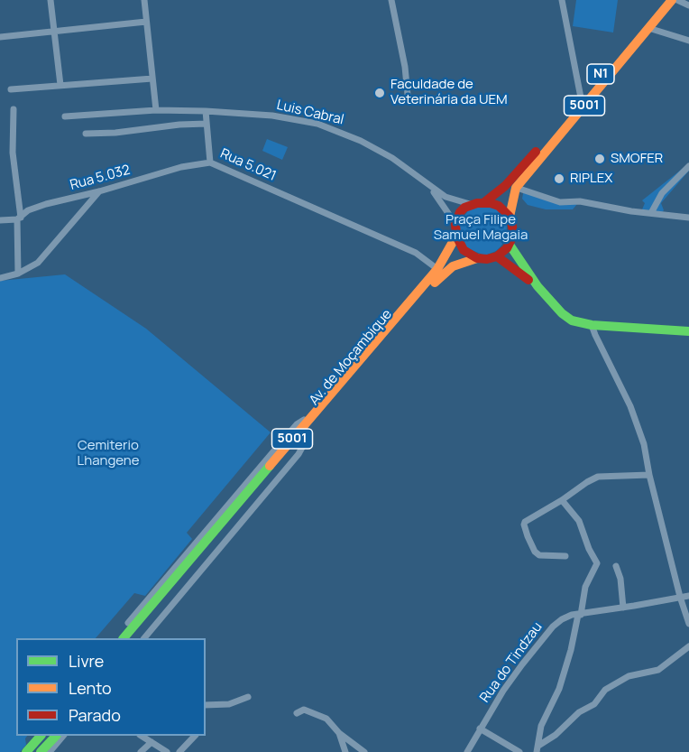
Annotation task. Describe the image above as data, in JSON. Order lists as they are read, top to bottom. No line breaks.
{"streets":{"main road":["N1","5001","Av. de Moçambique"],"street":["Luis Cabral","Rua 5.021","Rua 5.032","Rua do Tindzau"]},"crossings":[["N1","5001"],["N1","Luis Cabral"],["N1","Av. de Moçambique"],["5001","Luis Cabral"],["5001","Av. de Moçambique"],["Luis Cabral","Rua 5.021"],["Luis Cabral","Av. de Moçambique"],["Rua 5.021","Rua 5.032"],["Rua 5.021","Av. de Moçambique"]],"parks":["Praça Filipe Samuel Magaia","Cemiterio Lhangene"],"places":["Faculdade de Veterinária da UEM","SMOFER","RIPLEX"],"legend":["Livre","Lento","Parado"]}
